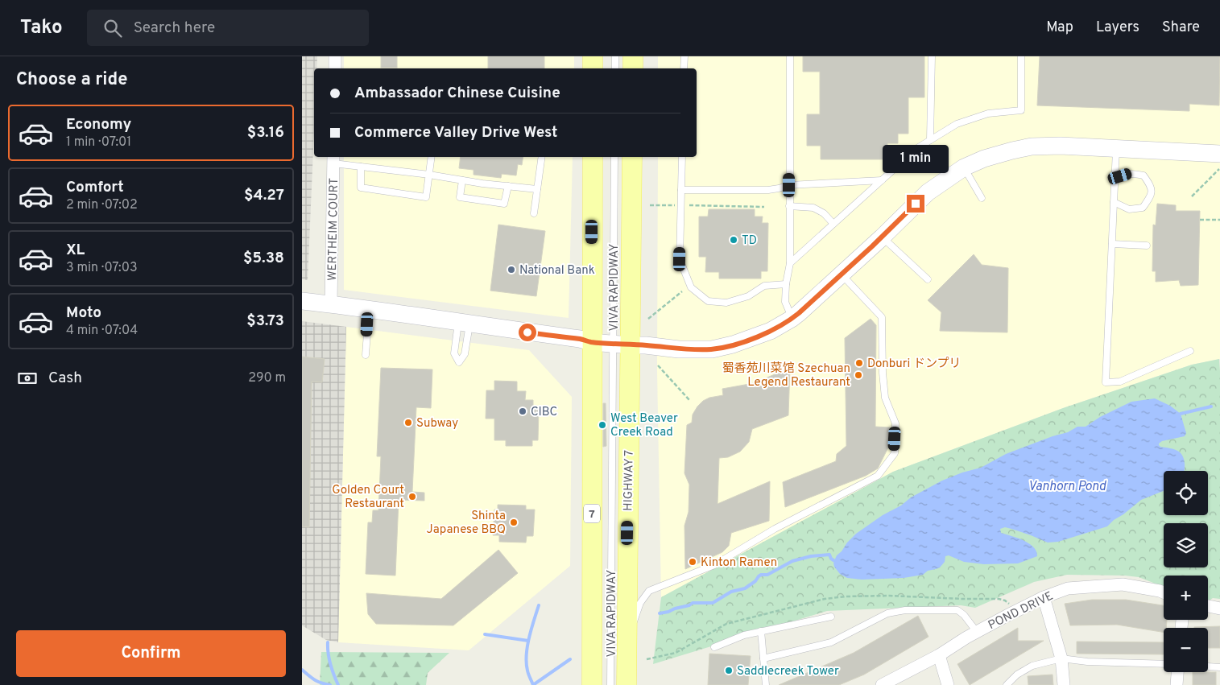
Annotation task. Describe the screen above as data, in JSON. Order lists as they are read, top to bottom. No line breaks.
{"streets":{"main road":["HIGHWAY 7","7"],"street":["WERTHEIM COURT","POND DRIVE"],"lane":["VIVA RAPIDWAY"]},"crossings":[["VIVA RAPIDWAY","HIGHWAY 7"]],"water":["Vanhorn Pond"],"places":["TD","National Bank","Donburi ドンプリ","蜀香苑川菜馆 Szechuan Legend Restaurant","CIBC","Subway","West Beaver Creek Road","Golden Court Restaurant","Shinta Japanese BBQ","Kinton Ramen","Saddlecreek Tower"],"page":{"header":"Tako","search":"Search here","nav":["Map","Layers","Share"],"heading":"Choose a ride","banner":["Ambassador Chinese Cuisine","Commerce Valley Drive West"],"list":[{"name":"Economy","note":"1 min · 07:01","value":"$3.16"},{"name":"Comfort","note":"2 min · 07:02","value":"$4.27"},{"name":"XL","note":"3 min · 07:03","value":"$5.38"},{"name":"Moto","note":"4 min · 07:04","value":"$3.73"}],"bubble":"1 min","pay":["Cash","290 m"],"map_buttons":["+","−"],"buttons":"Confirm"}}
